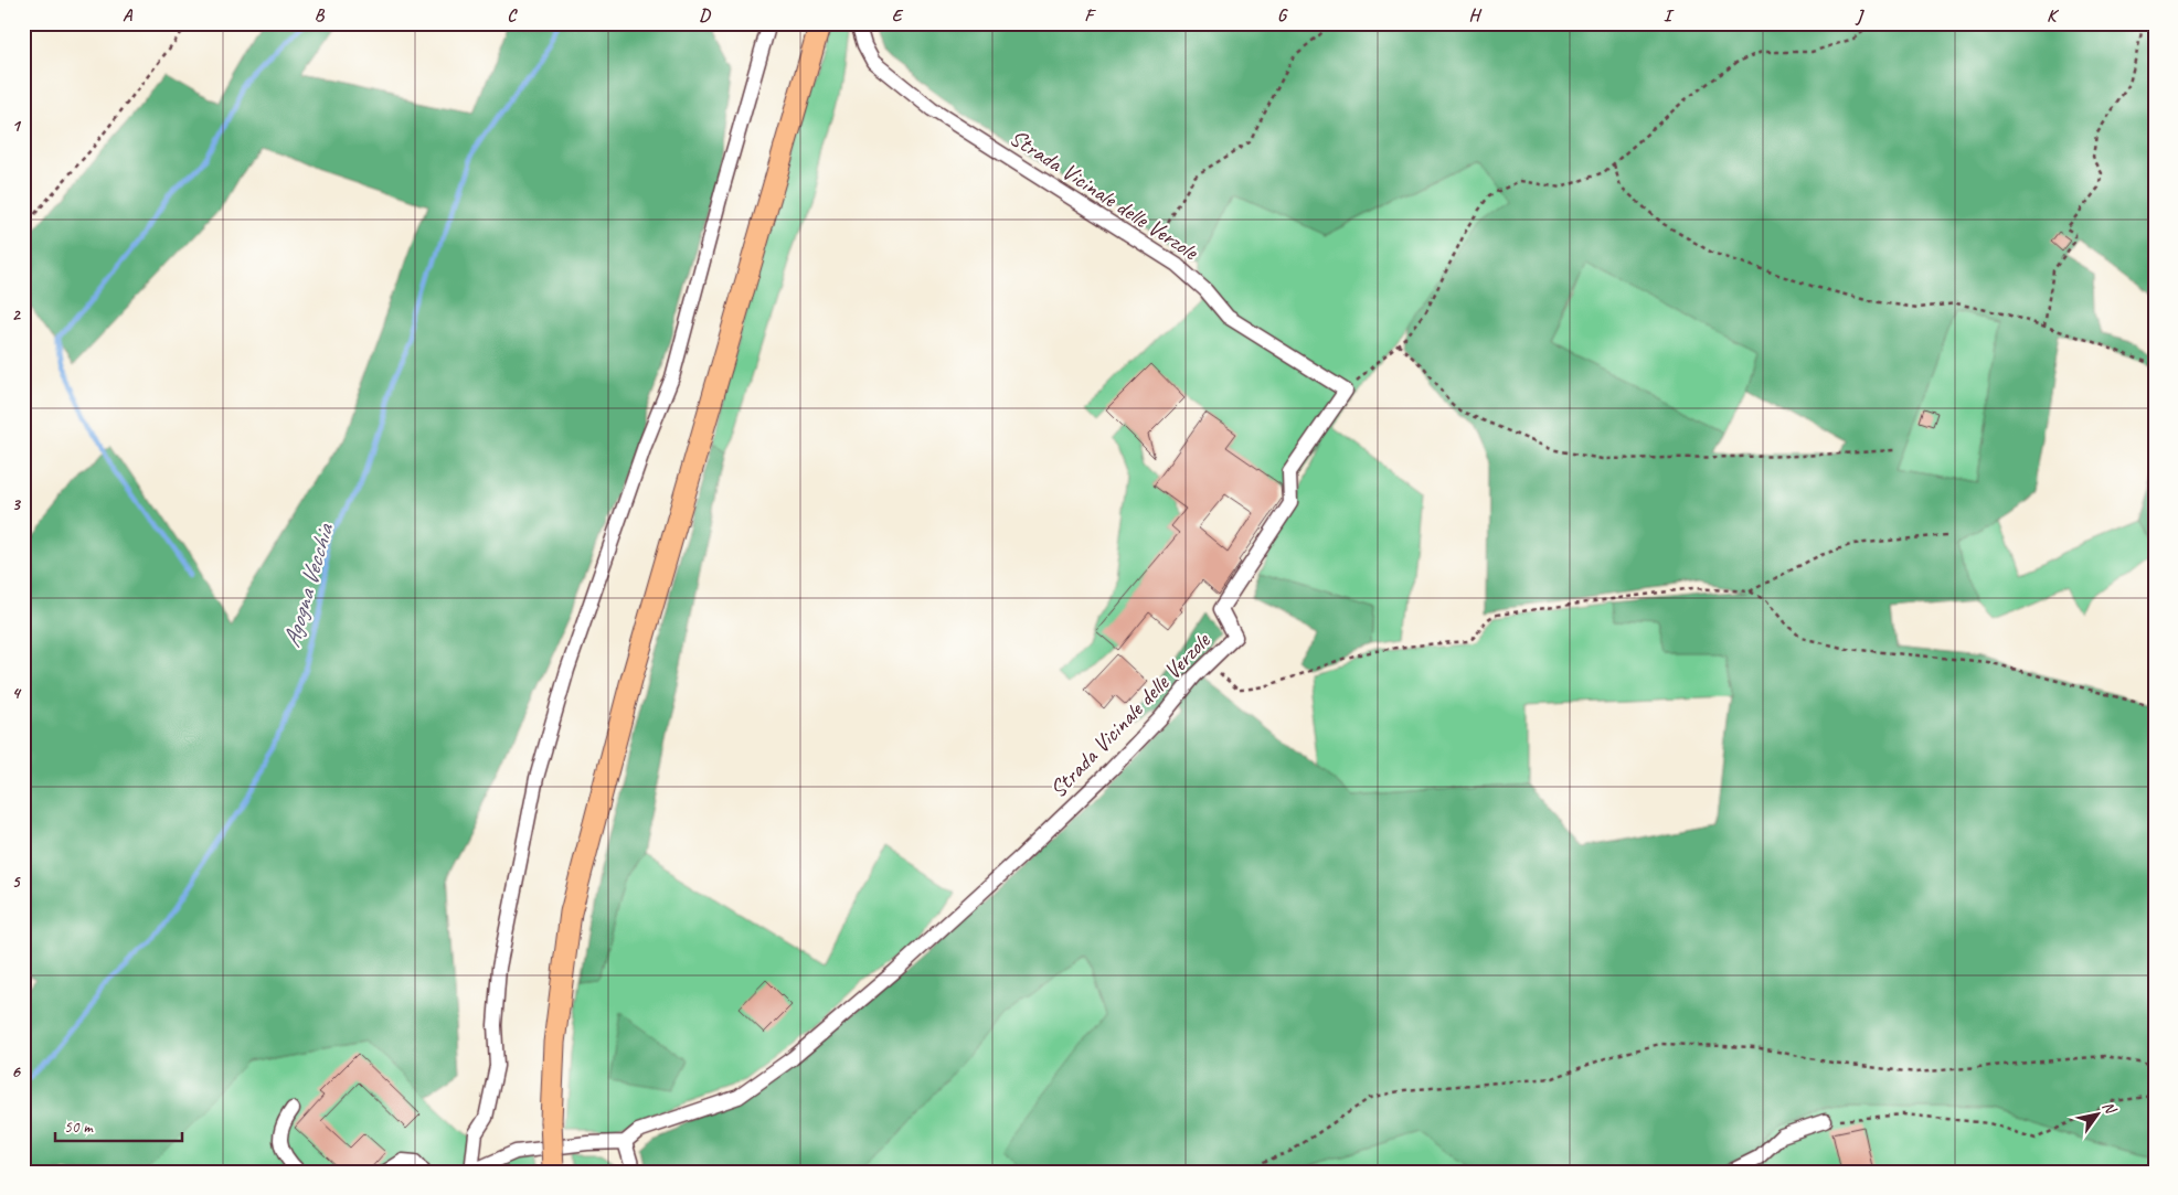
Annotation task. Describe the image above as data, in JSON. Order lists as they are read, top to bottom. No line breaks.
{"streets":{"street":["Strada Vicinale delle Verzole"]},"water":["Agogna Vecchia"],"scale_bar":"50 m","north":"top right","grid":{"columns":["A","B","C","D","E","F","G","H","I","J","K"],"rows":["1","2","3","4","5","6"]}}
